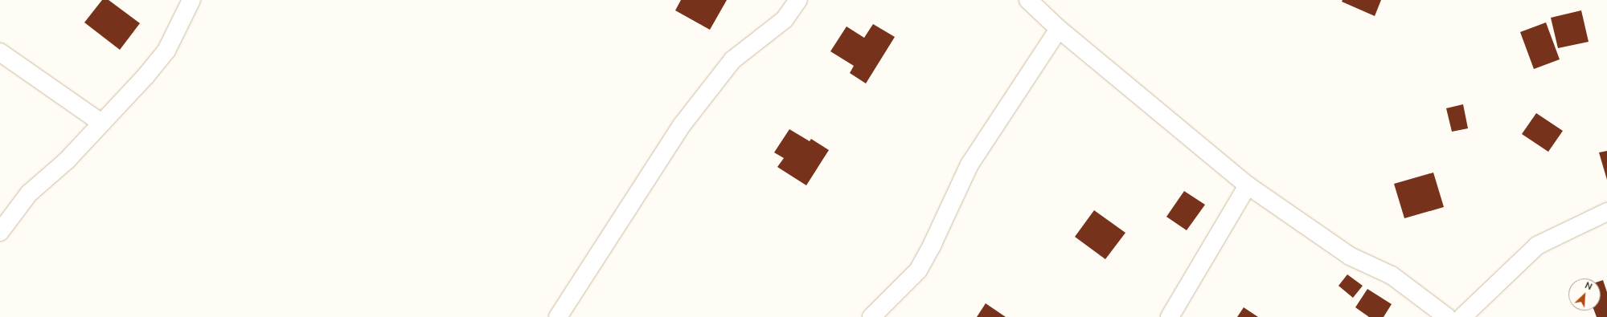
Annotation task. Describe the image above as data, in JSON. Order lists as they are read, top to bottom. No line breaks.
{"north":"top right"}
